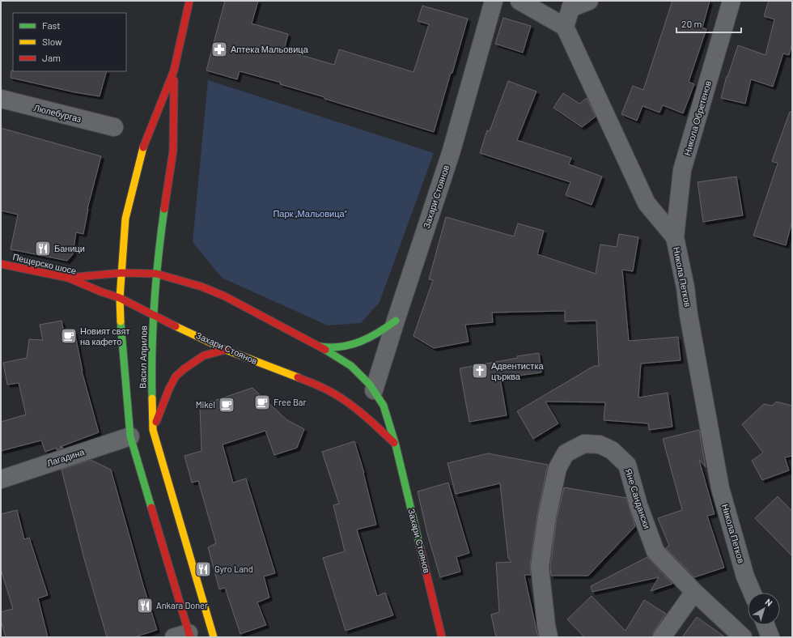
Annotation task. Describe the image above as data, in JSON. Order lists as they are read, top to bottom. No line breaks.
{"streets":{"main road":["Захари Стоянов","Пещерско шосе","Васил Априлов"],"street":["Люлебургаз","Никола Обретенов","Никола Петков","Лагадина","Яне Сандански"]},"crossings":[["Никола Обретенов","Никола Петков"],["Захари Стоянов","Пещерско шосе"],["Захари Стоянов","Васил Априлов"],["Пещерско шосе","Васил Априлов"],["Васил Априлов","Лагадина"]],"parks":["Парк „Мальовица“"],"places":{"pharmacy":["Аптека Мальовица"],"restaurant":["Баници","Gyro Land","Ankara Doner"],"cafe":["Новият свят на кафето","Free Bar","Mikel"],"church":["Адвентистка църква"]},"legend":["Fast","Slow","Jam"],"scale_bar":"20 m","north":"top right"}
